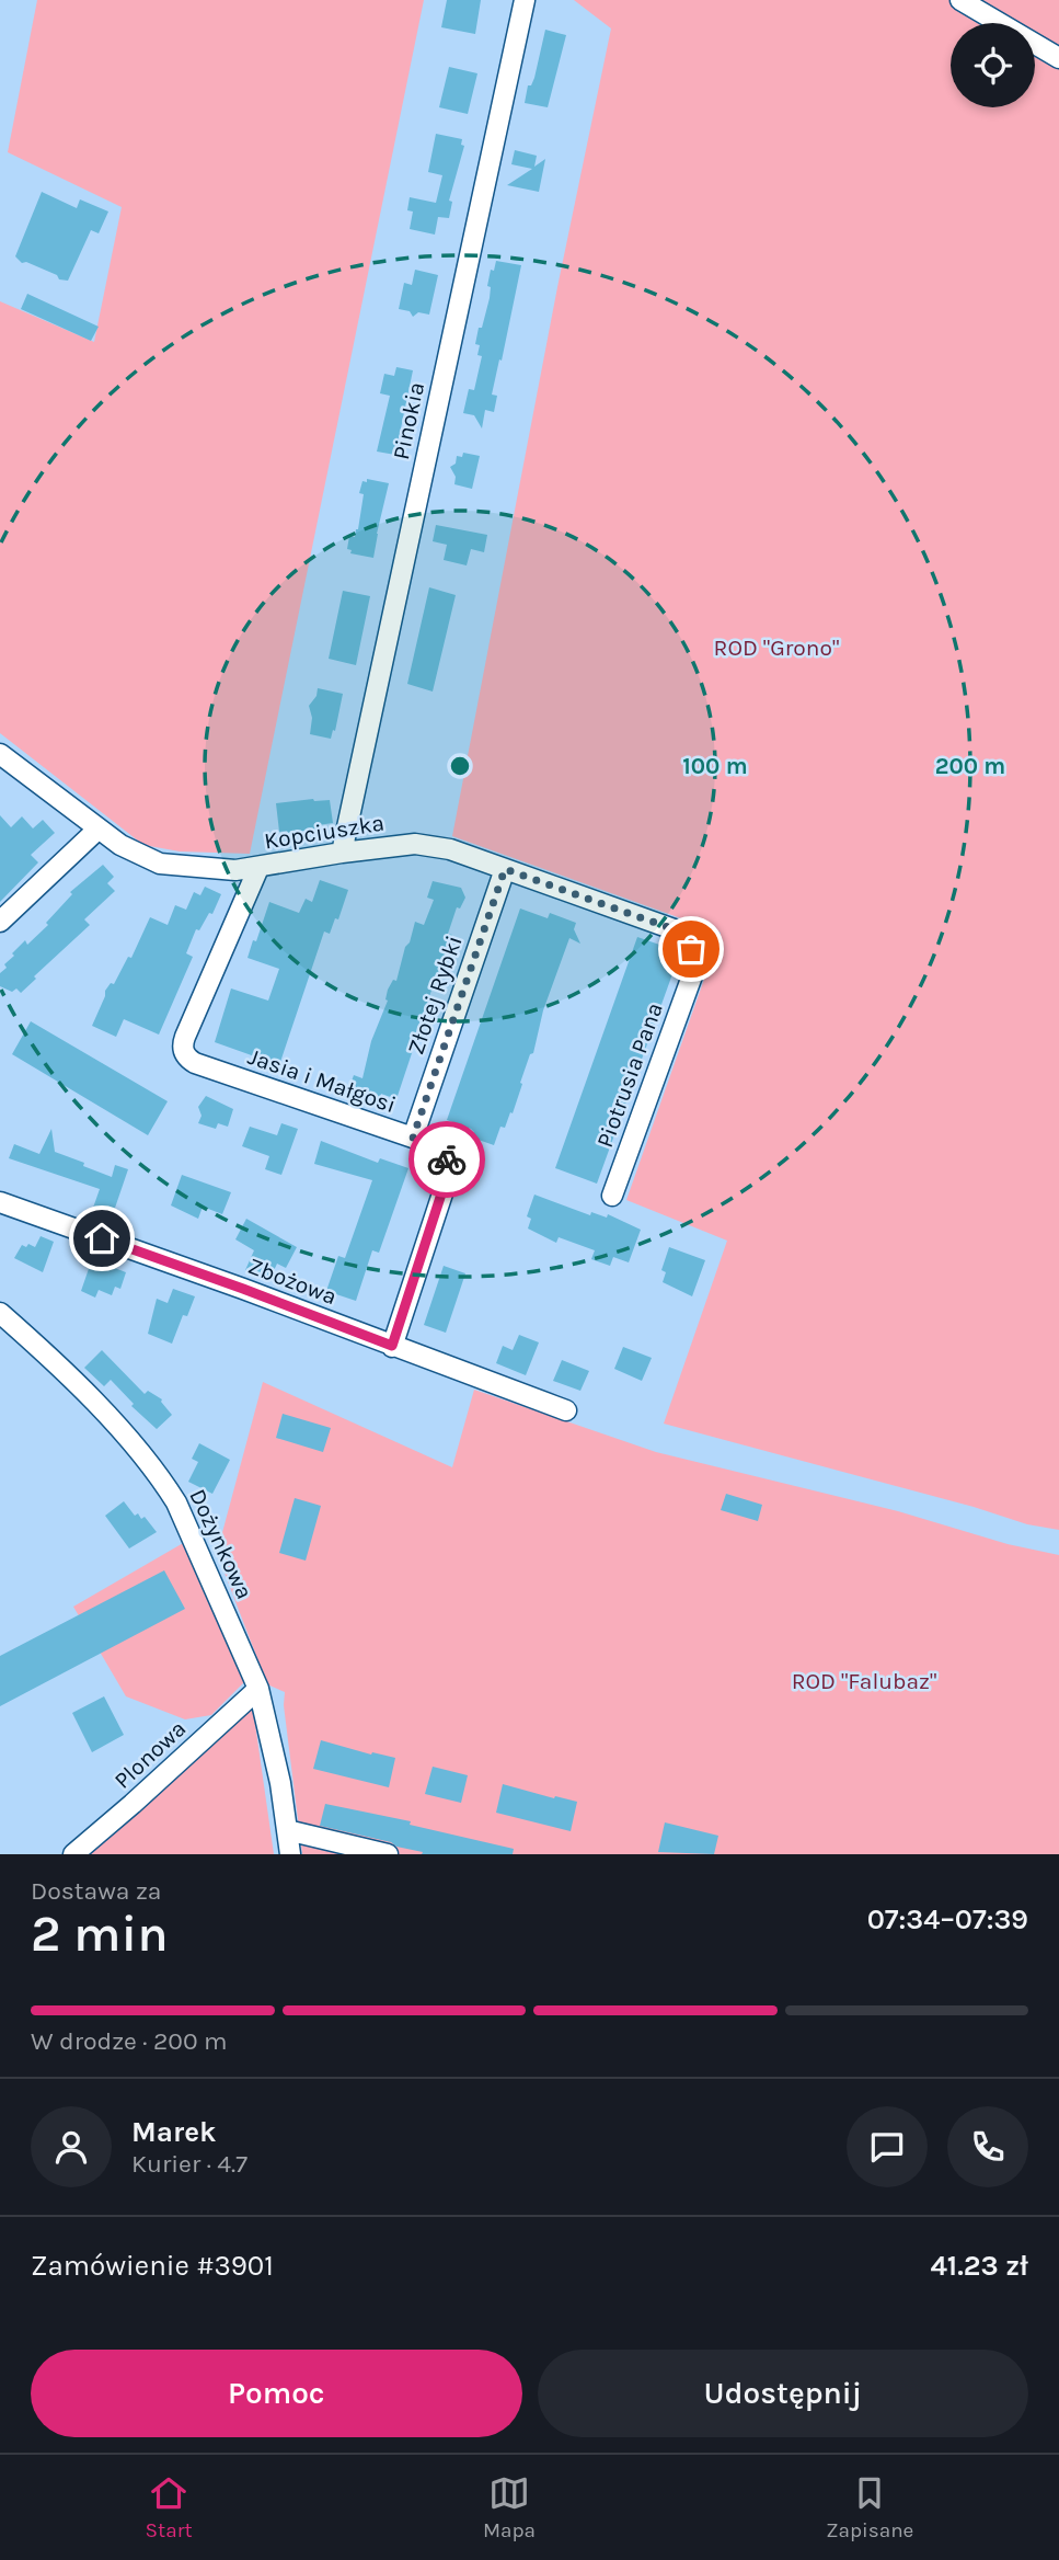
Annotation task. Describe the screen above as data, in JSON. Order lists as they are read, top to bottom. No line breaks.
{"streets":{"street":["Pinokia","Kopciuszka","Złotej Rybki","Piotrusia Pana","Jasia i Małgosi","Zbożowa","Dożynkowa","Plonowa"]},"crossings":[["Pinokia","Kopciuszka"],["Kopciuszka","Złotej Rybki"],["Kopciuszka","Piotrusia Pana"],["Kopciuszka","Jasia i Małgosi"],["Złotej Rybki","Jasia i Małgosi"],["Jasia i Małgosi","Zbożowa"],["Dożynkowa","Plonowa"]],"parks":["ROD \"Grono\"","ROD \"Falubaz\""],"page":{"heading":["2 min","Dostawa za","07:34–07:39"],"panel":["Marek","Kurier · 4.7","Zamówienie #3901","41.23 zł"],"bar":"W drodze · 200 m","buttons":["Pomoc","Udostępnij"],"tabs":["Start","Mapa","Zapisane"]},"rings":["100 m","200 m"]}
